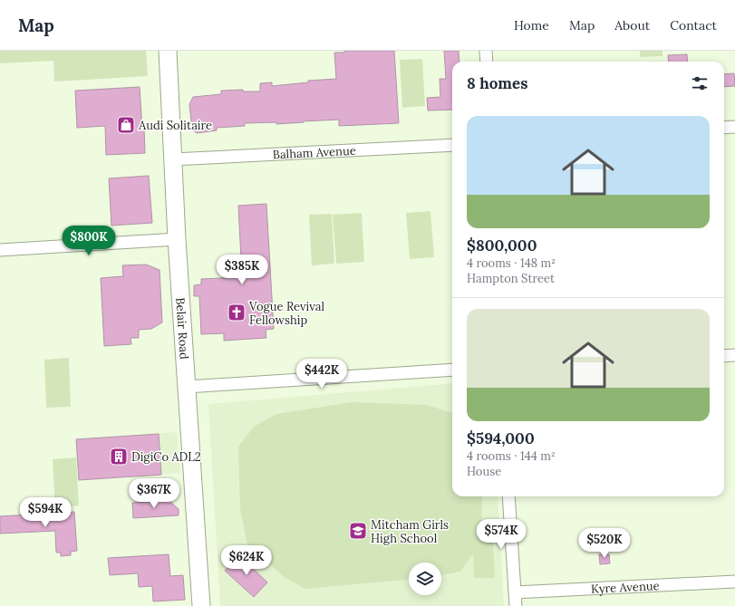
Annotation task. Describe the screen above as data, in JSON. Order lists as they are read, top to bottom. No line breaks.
{"streets":{"main road":["Belair Road"],"street":["Balham Avenue","Kyre Avenue"]},"crossings":[["Balham Avenue","Belair Road"]],"places":{"shop":["Audi Solitaire"],"church":["Vogue Revival Fellowship"],"building":["DigiCo ADL2"],"school or university":["Mitcham Girls High School"]},"page":{"header":"Map","nav":["Home","Map","About","Contact"],"heading":"8 homes","list":[{"name":"$800,000","note":"4 rooms · 148 m² · Hampton Street"},{"name":"$594,000","note":"4 rooms · 144 m² · House"}],"price":["$800K","$385K","$442K","$367K","$594K","$574K","$520K","$624K"]}}
